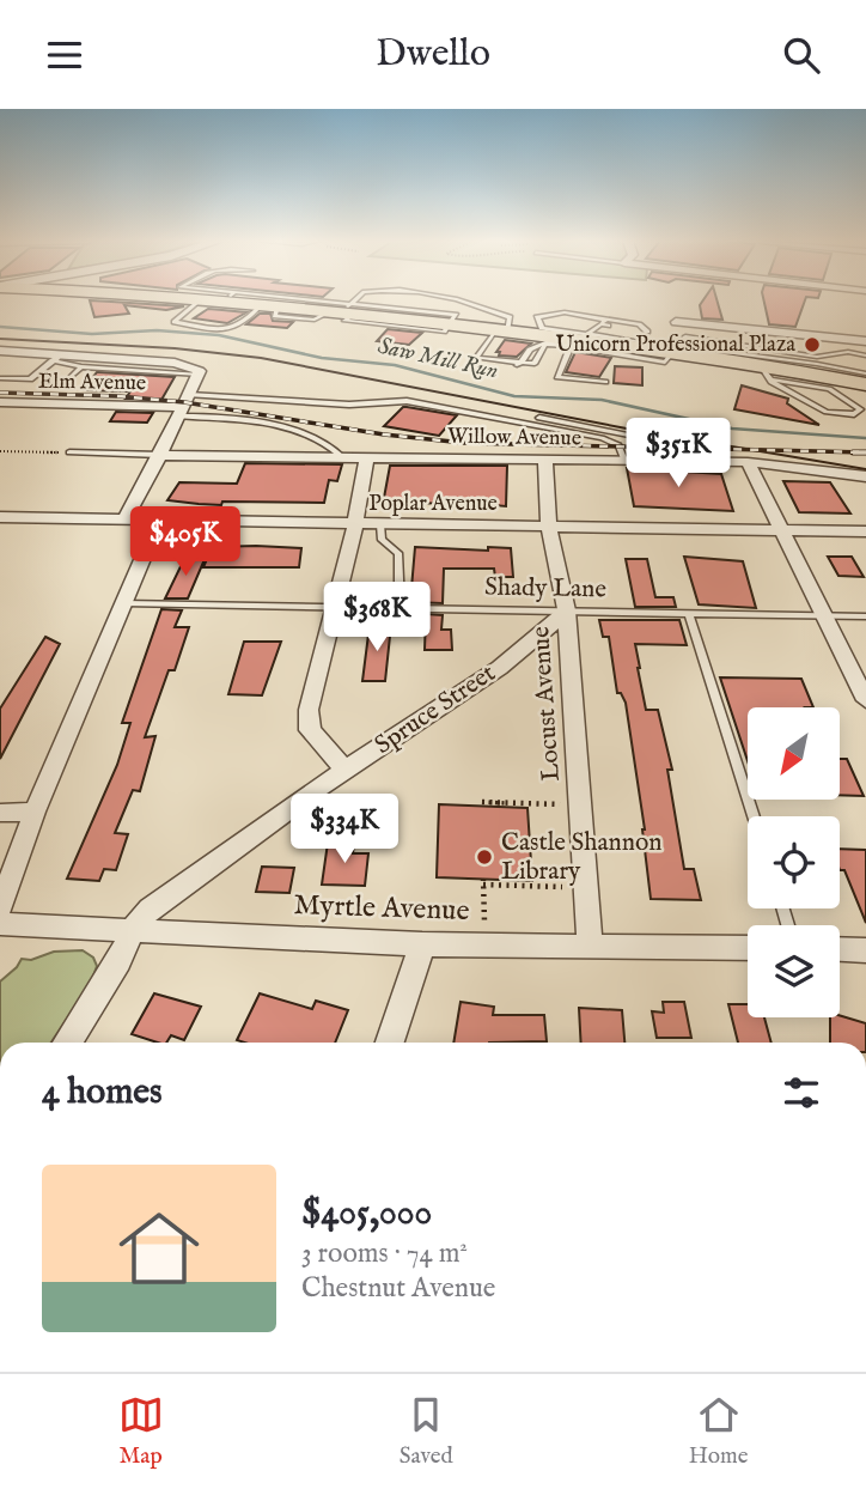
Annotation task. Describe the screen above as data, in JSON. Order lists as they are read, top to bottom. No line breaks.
{"streets":{"street":["Elm Avenue","Willow Avenue","Poplar Avenue","Locust Avenue","Spruce Street","Myrtle Avenue"],"lane":["Shady Lane"]},"crossings":[["Elm Avenue","Willow Avenue"],["Willow Avenue","Locust Avenue"],["Poplar Avenue","Locust Avenue"],["Shady Lane","Locust Avenue"],["Shady Lane","Spruce Street"],["Locust Avenue","Spruce Street"],["Locust Avenue","Myrtle Avenue"],["Spruce Street","Myrtle Avenue"]],"water":["Saw Mill Run"],"places":["Unicorn Professional Plaza","Castle Shannon Library"],"north":"bottom left","page":{"header":"Dwello","price":["$351K","$405K","$368K","$334K"],"heading":"4 homes","list":[{"name":"$405,000","note":"3 rooms · 74 m² · Chestnut Avenue"}],"tabs":["Map","Saved","Home"]}}
